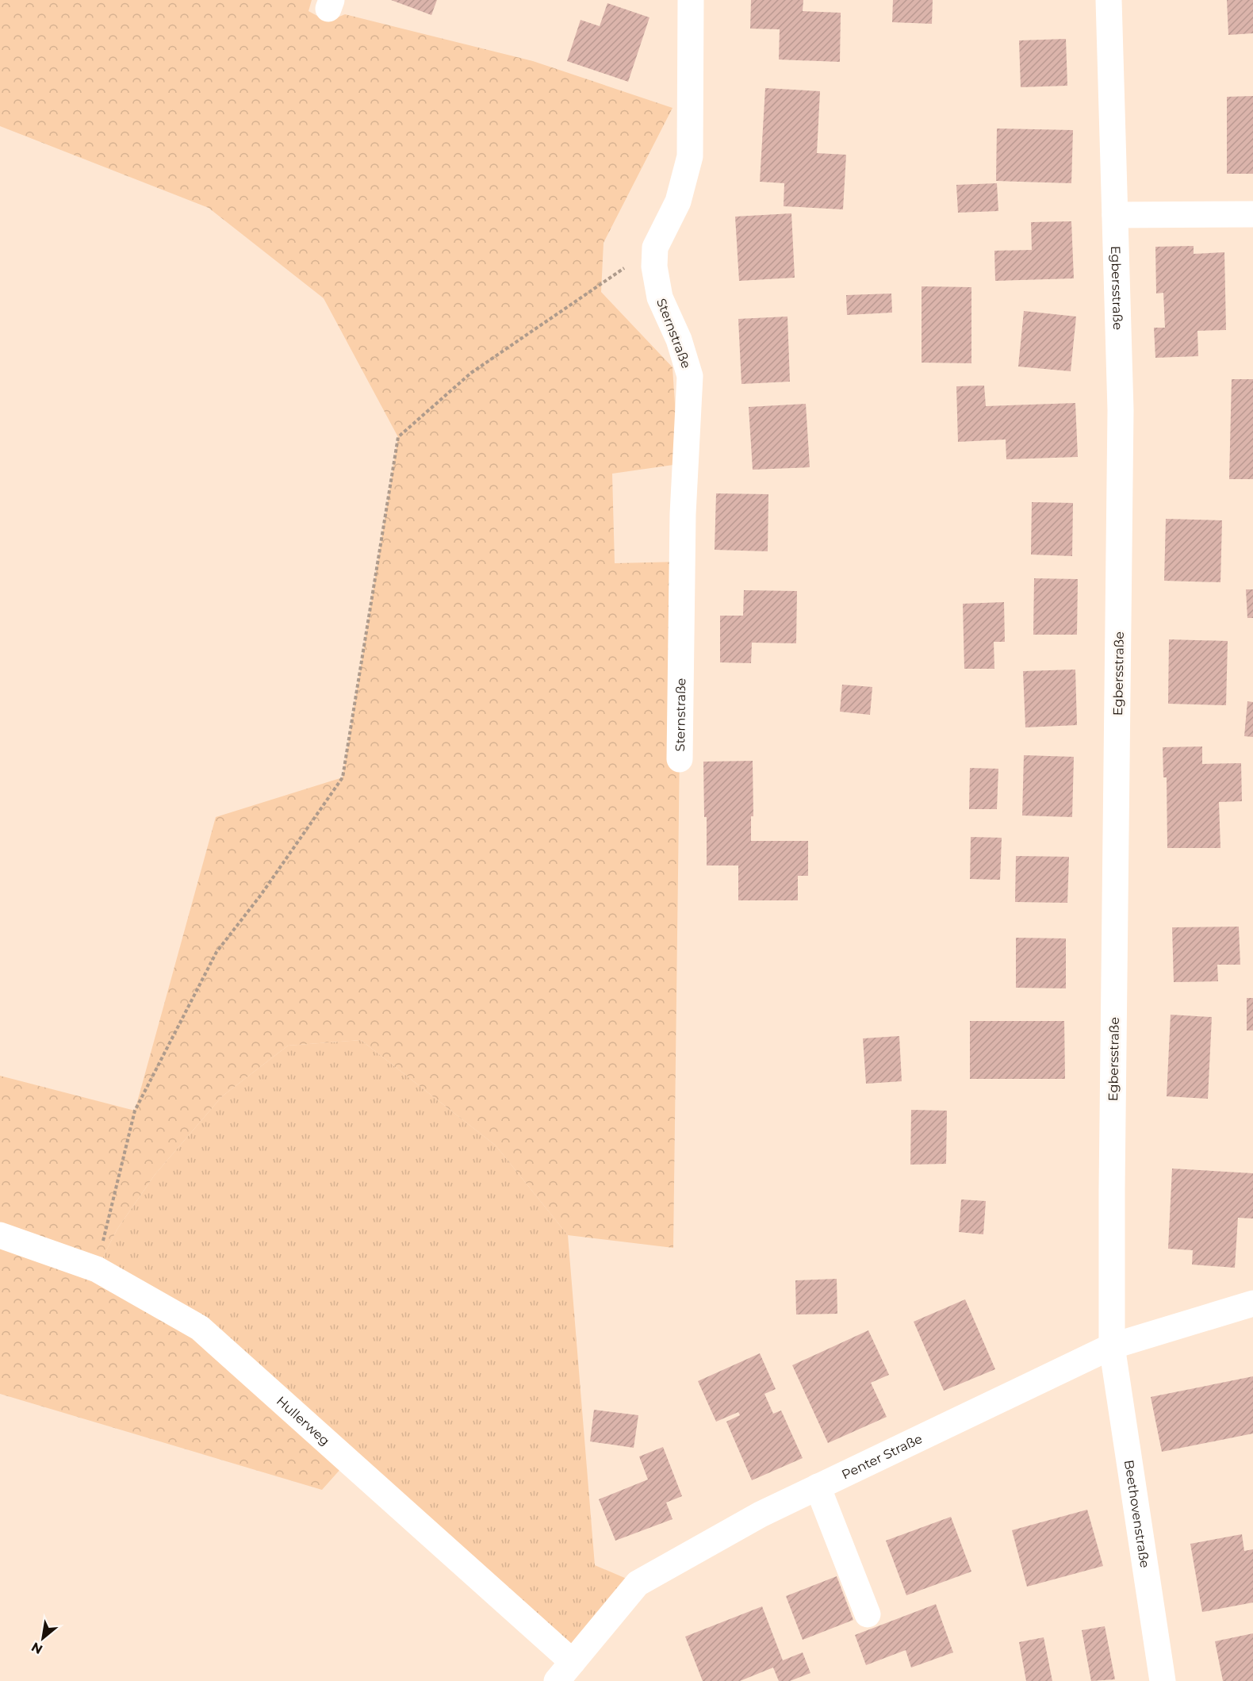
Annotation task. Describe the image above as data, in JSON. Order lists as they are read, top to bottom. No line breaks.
{"streets":{"street":["Egbersstraße","Sternstraße","Hullerweg","Penter Straße","Beethovenstraße"]},"crossings":[["Egbersstraße","Penter Straße"],["Egbersstraße","Beethovenstraße"],["Hullerweg","Penter Straße"],["Penter Straße","Beethovenstraße"]],"north":"bottom left"}
